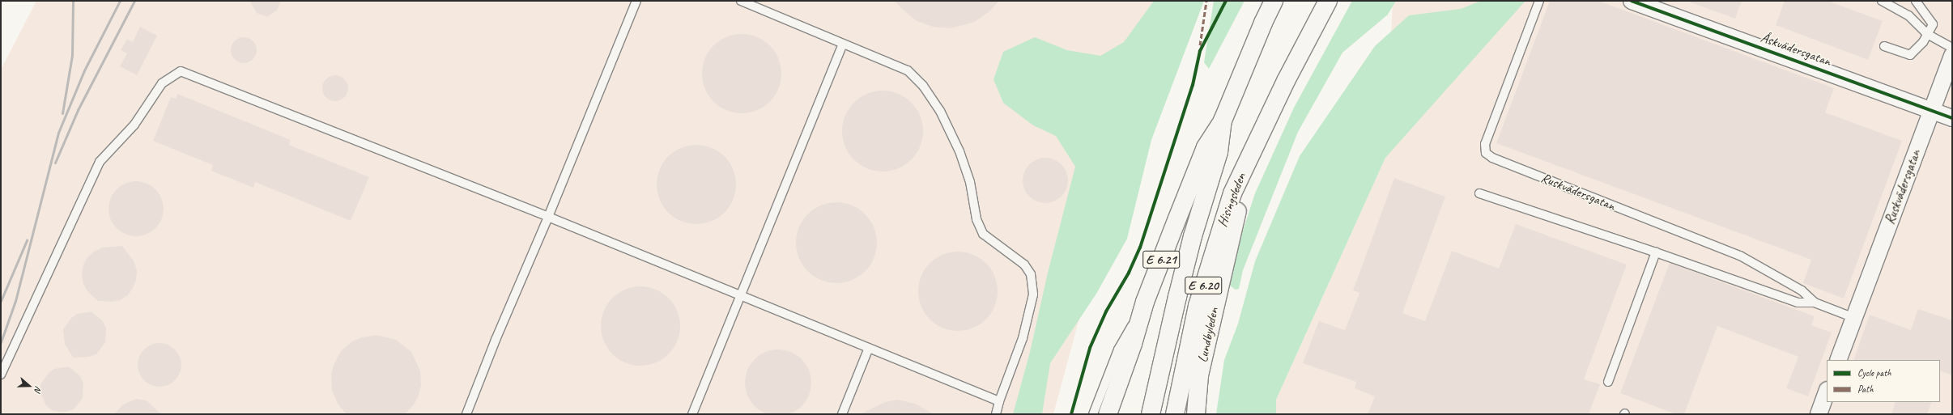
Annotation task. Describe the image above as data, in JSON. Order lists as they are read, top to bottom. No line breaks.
{"streets":{"highway":["Hisingsleden","E 6.21","E 6.20","Lundbyleden"],"street":["Åskvädersgatan","Ruskvädersgatan"]},"crossings":[["Åskvädersgatan","Ruskvädersgatan"],["Hisingsleden","E 6.21"],["Hisingsleden","Lundbyleden"]],"legend":["Cycle path","Path"],"north":"right"}
